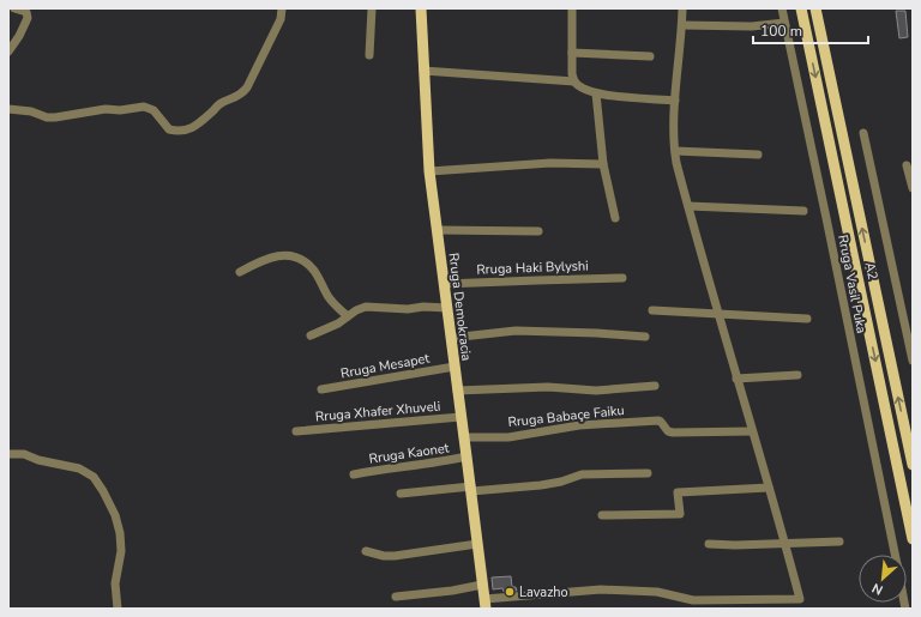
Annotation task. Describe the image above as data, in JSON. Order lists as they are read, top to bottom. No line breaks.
{"streets":{"main road":["A2","Rruga Demokracia"],"street":["Rruga Haki Bylyshi","Rruga Vasil Puka","Rruga Mesapet","Rruga Xhafer Xhuveli","Rruga Babaçe Faiku","Rruga Kaonet"]},"crossings":[["Rruga Haki Bylyshi","Rruga Demokracia"],["Rruga Demokracia","Rruga Mesapet"],["Rruga Demokracia","Rruga Xhafer Xhuveli"],["Rruga Demokracia","Rruga Babaçe Faiku"],["Rruga Demokracia","Rruga Kaonet"]],"places":["Lavazho"],"scale_bar":"100 m","north":"bottom left"}
